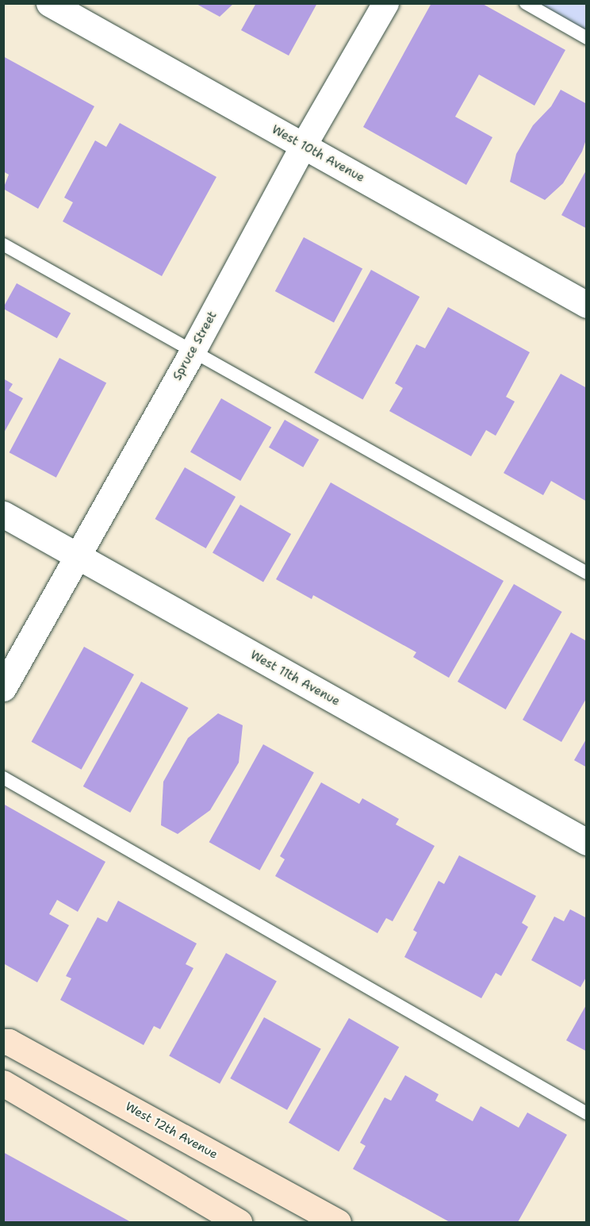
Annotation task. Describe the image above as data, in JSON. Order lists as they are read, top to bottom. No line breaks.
{"streets":{"street":["West 10th Avenue","Spruce Street","West 11th Avenue","West 12th Avenue"]},"crossings":[["West 10th Avenue","Spruce Street"],["Spruce Street","West 11th Avenue"]]}
